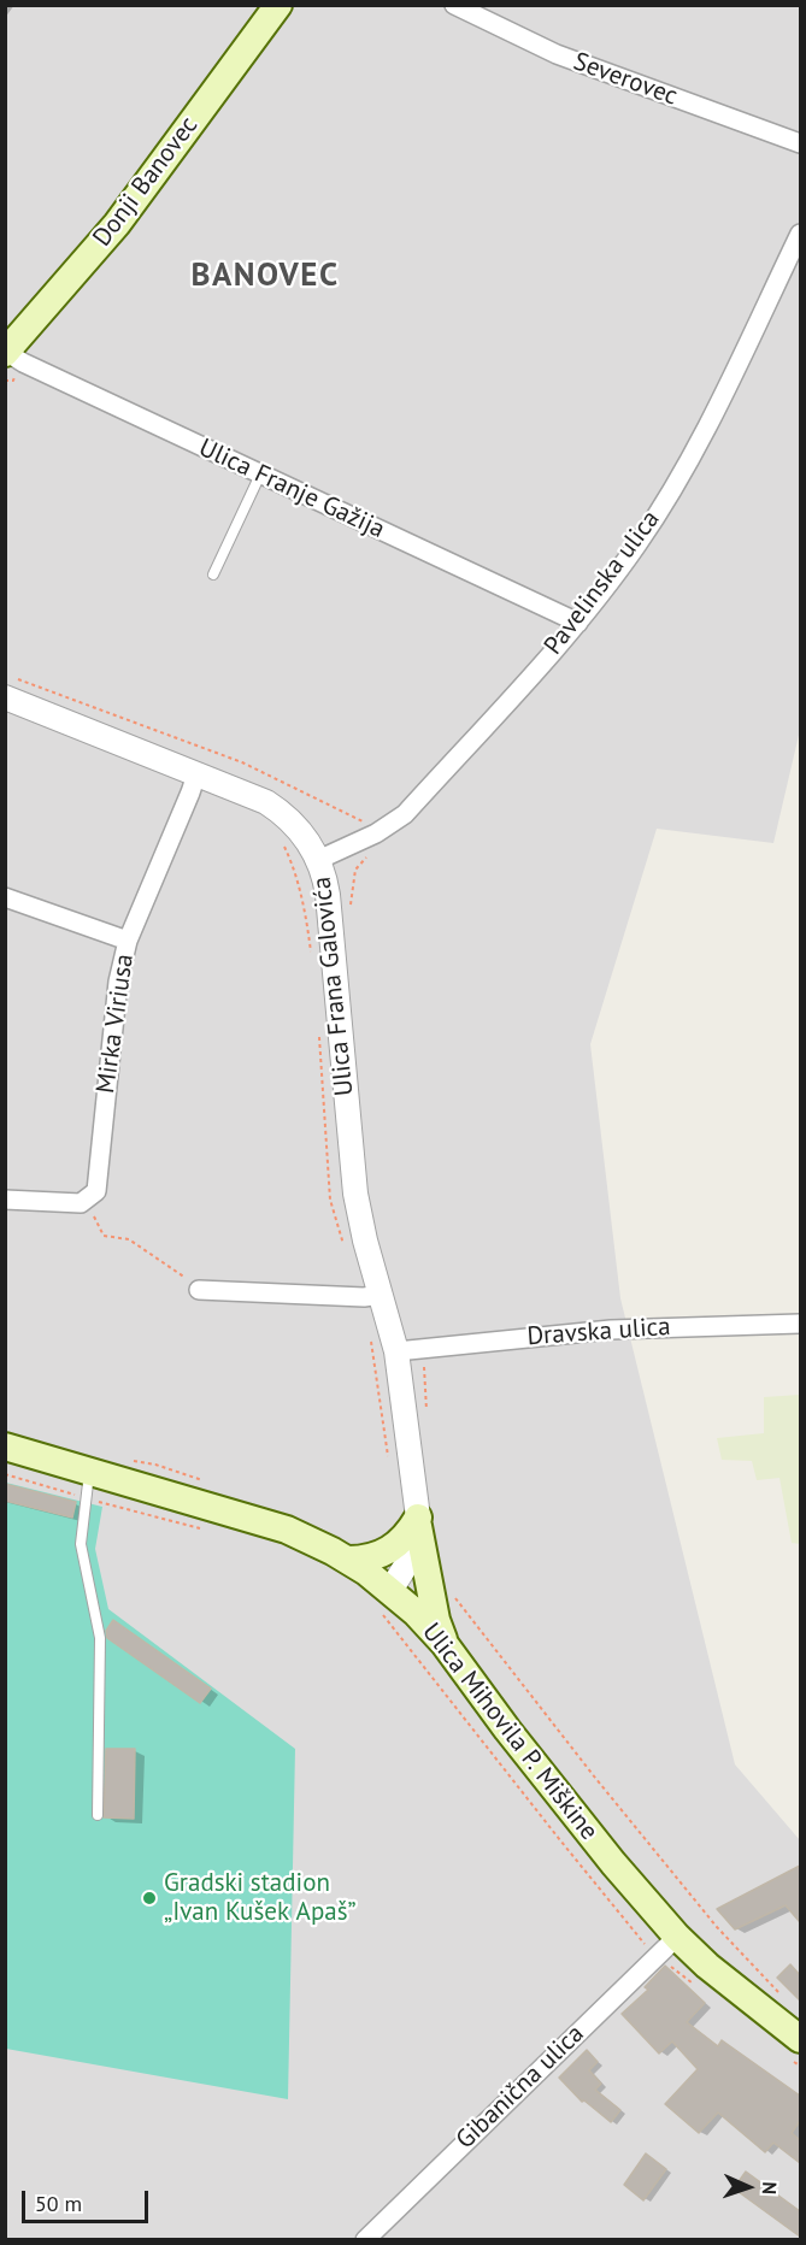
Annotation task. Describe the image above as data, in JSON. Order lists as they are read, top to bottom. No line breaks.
{"streets":{"main road":["Donji Banovec","Ulica Mihovila P. Miškine"],"street":["Severovec","Ulica Franje Gažija","Pavelinska ulica","Ulica Frana Galovića","Mirka Viriusa","Dravska ulica","Gibanična ulica"]},"crossings":[["Donji Banovec","Ulica Franje Gažija"],["Ulica Franje Gažija","Pavelinska ulica"],["Pavelinska ulica","Ulica Frana Galovića"],["Ulica Frana Galovića","Mirka Viriusa"],["Ulica Frana Galovića","Dravska ulica"],["Ulica Frana Galovića","Ulica Mihovila P. Miškine"],["Ulica Mihovila P. Miškine","Gibanična ulica"]],"districts":["BANOVEC"],"places":["Gradski stadion „Ivan Kušek Apaš”"],"scale_bar":"50 m","north":"right"}
